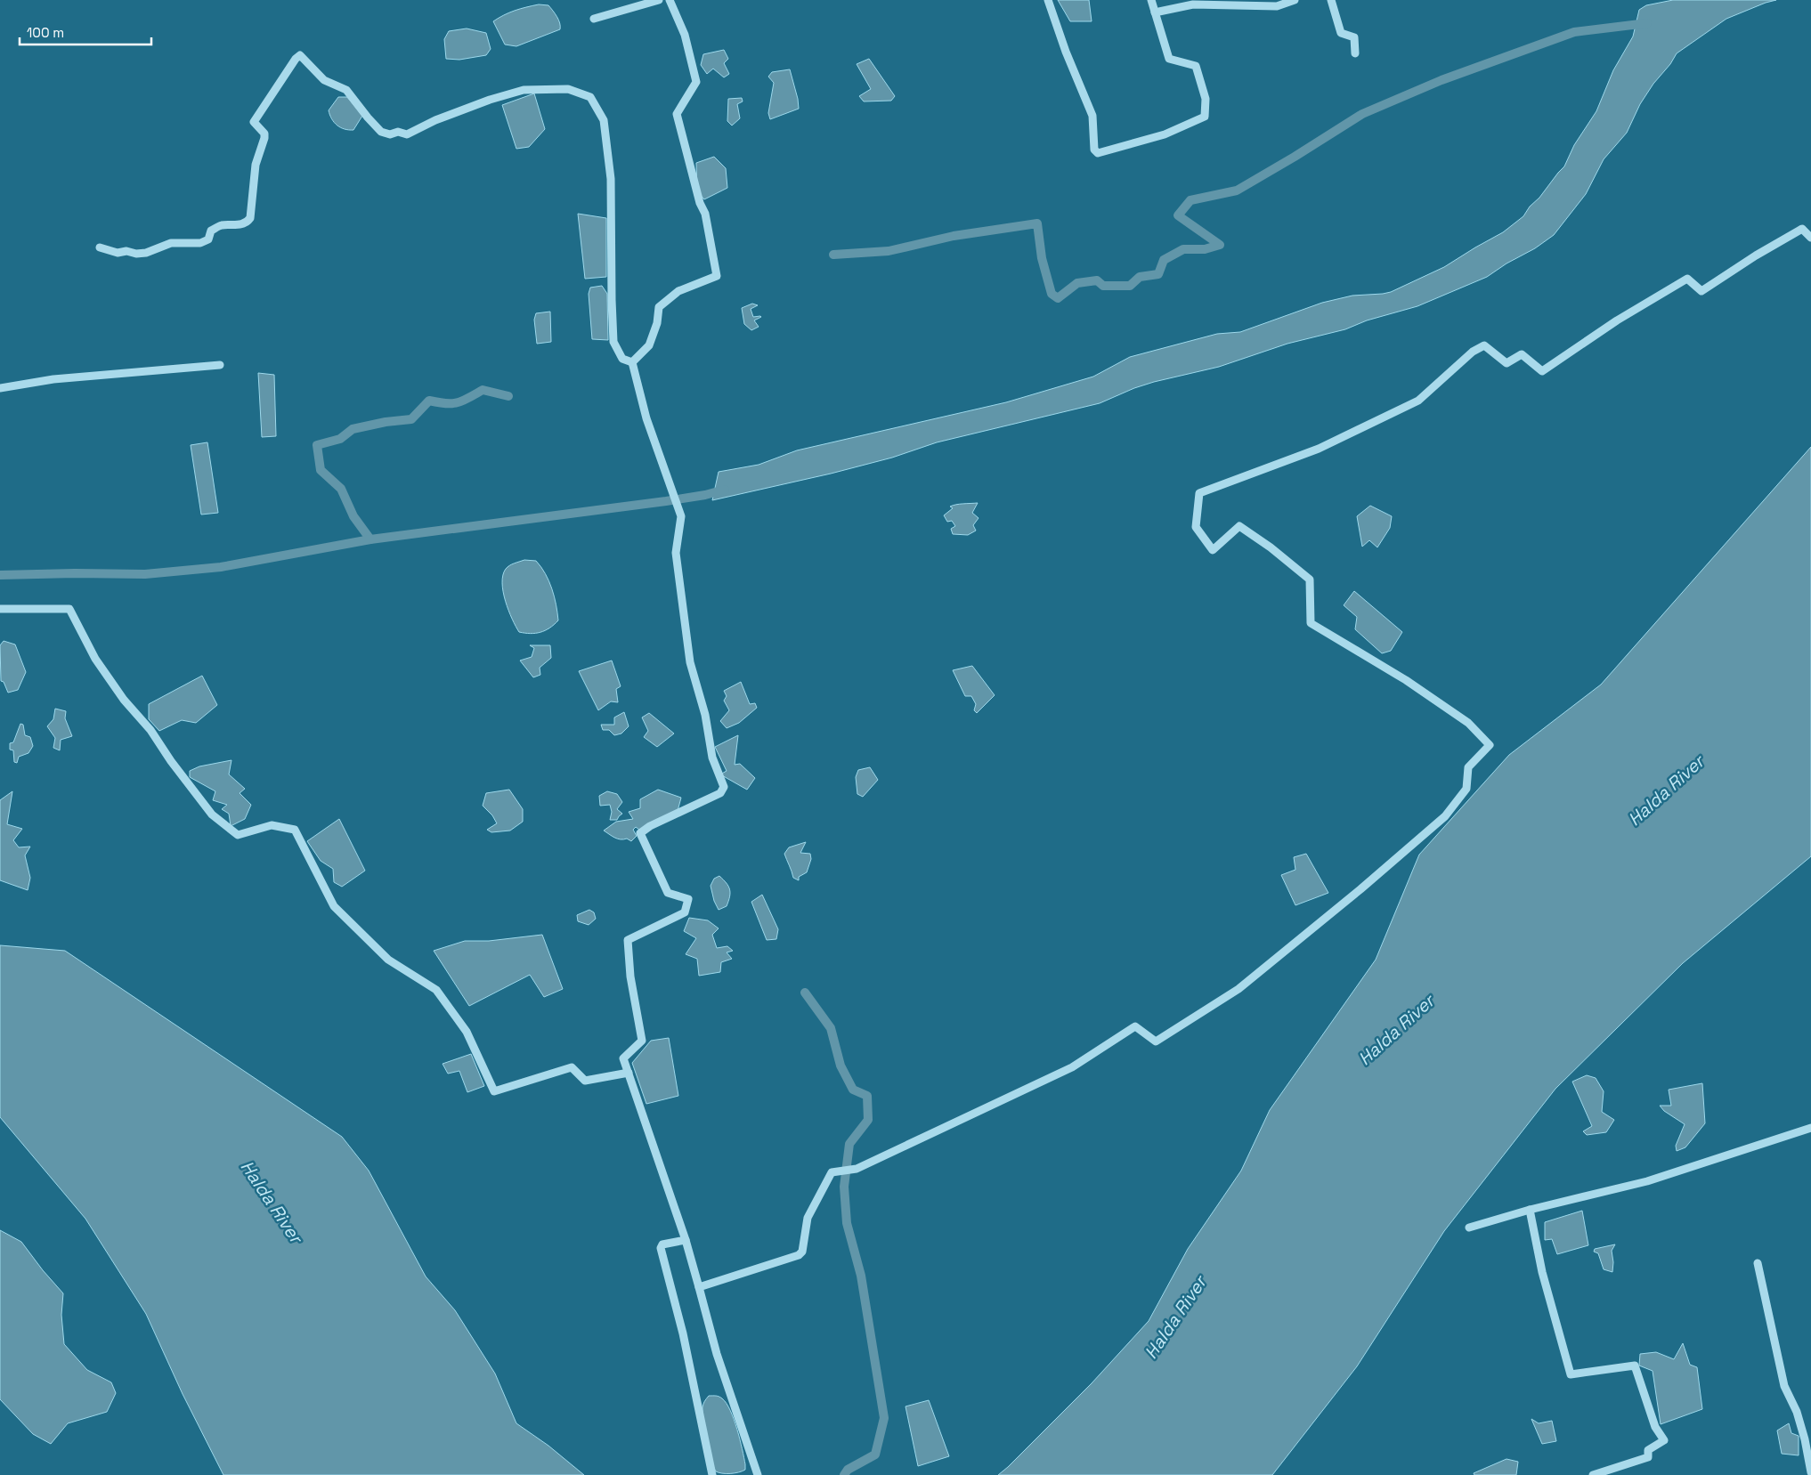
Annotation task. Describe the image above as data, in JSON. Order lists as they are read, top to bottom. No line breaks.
{"water":["Halda River"],"scale_bar":"100 m"}
